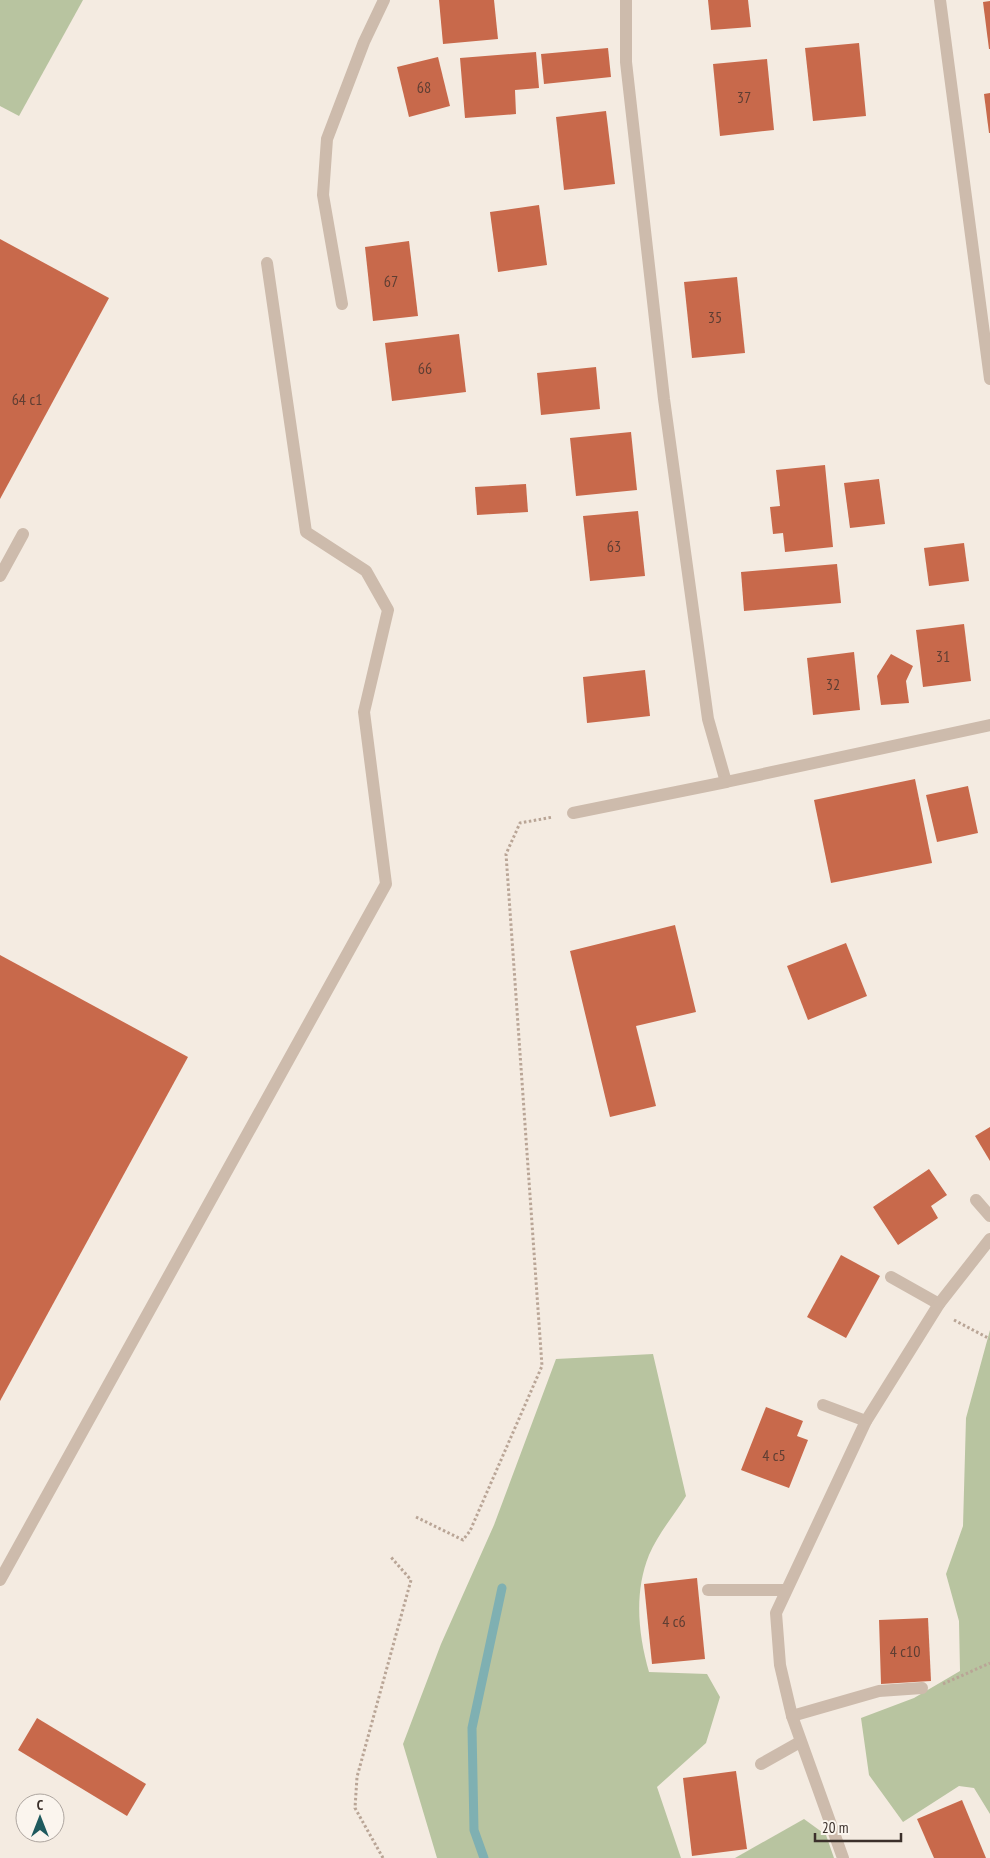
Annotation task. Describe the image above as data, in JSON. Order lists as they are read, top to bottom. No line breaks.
{"house_numbers":["68","37","67","35","66","64 с1","63","31","32","4 с5","4 с6","4 с10"],"scale_bar":"20 m","north":"top"}
